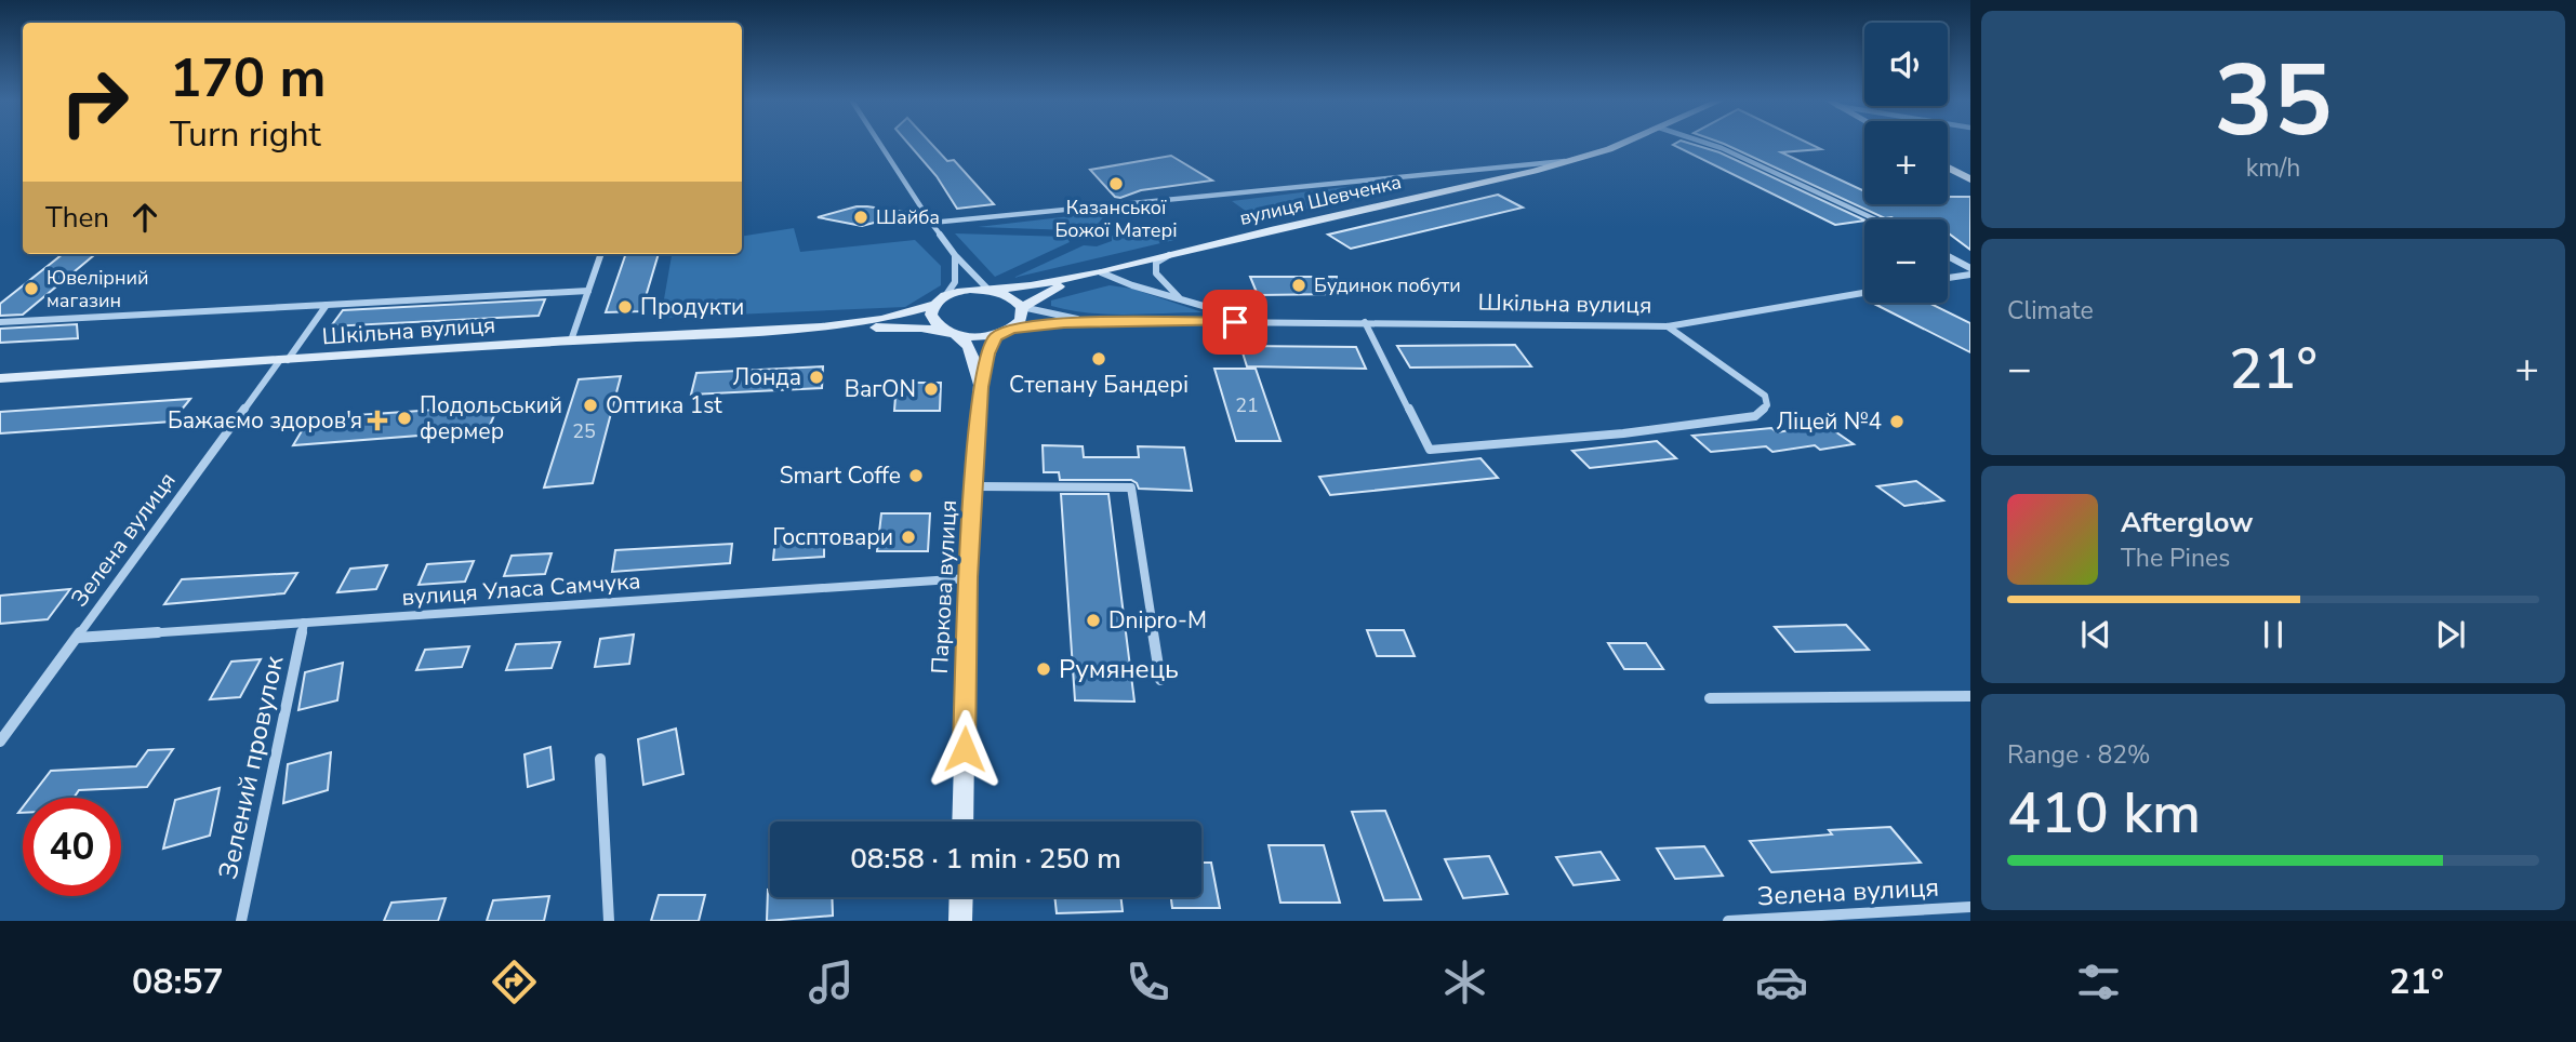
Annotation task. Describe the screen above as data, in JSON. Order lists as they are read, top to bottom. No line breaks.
{"streets":{"main road":["вулиця Шевченка","Шкільна вулиця","Паркова вулиця"],"street":["Зелена вулиця","вулиця Уласа Самчука","Зелений провулок"]},"crossings":[["вулиця Шевченка","Шкільна вулиця"],["вулиця Шевченка","Паркова вулиця"],["Шкільна вулиця","Зелена вулиця"],["Шкільна вулиця","Паркова вулиця"],["Зелена вулиця","вулиця Уласа Самчука"],["Паркова вулиця","вулиця Уласа Самчука"],["вулиця Уласа Самчука","Зелений провулок"]],"places":{"other":["Казанської Божої Матері","Шайба","Будинок побути","Ювелiрний магазин","Продукти","Степану Бандері","Лонда","ВагON","Оптика 1st","Подольський фермер","Ліцей №4","Smart Coffe","Госптовари","Dnipro-M","Румянець"],"health":["Бажаємо здоров'я"]},"house_numbers":["21","25"],"page":{"tile":[["35","km/h"],"Climate",["Range · 82%","410 km"]],"map_buttons":["+","−"],"turn":["170 m","Turn right"],"then":"Then","heat":["−","21°","+"],"song":["Afterglow","The Pines"],"limit":"40","trip":"08:58 · 1 min · 250 m","tabs":["08:57","21°"]}}
